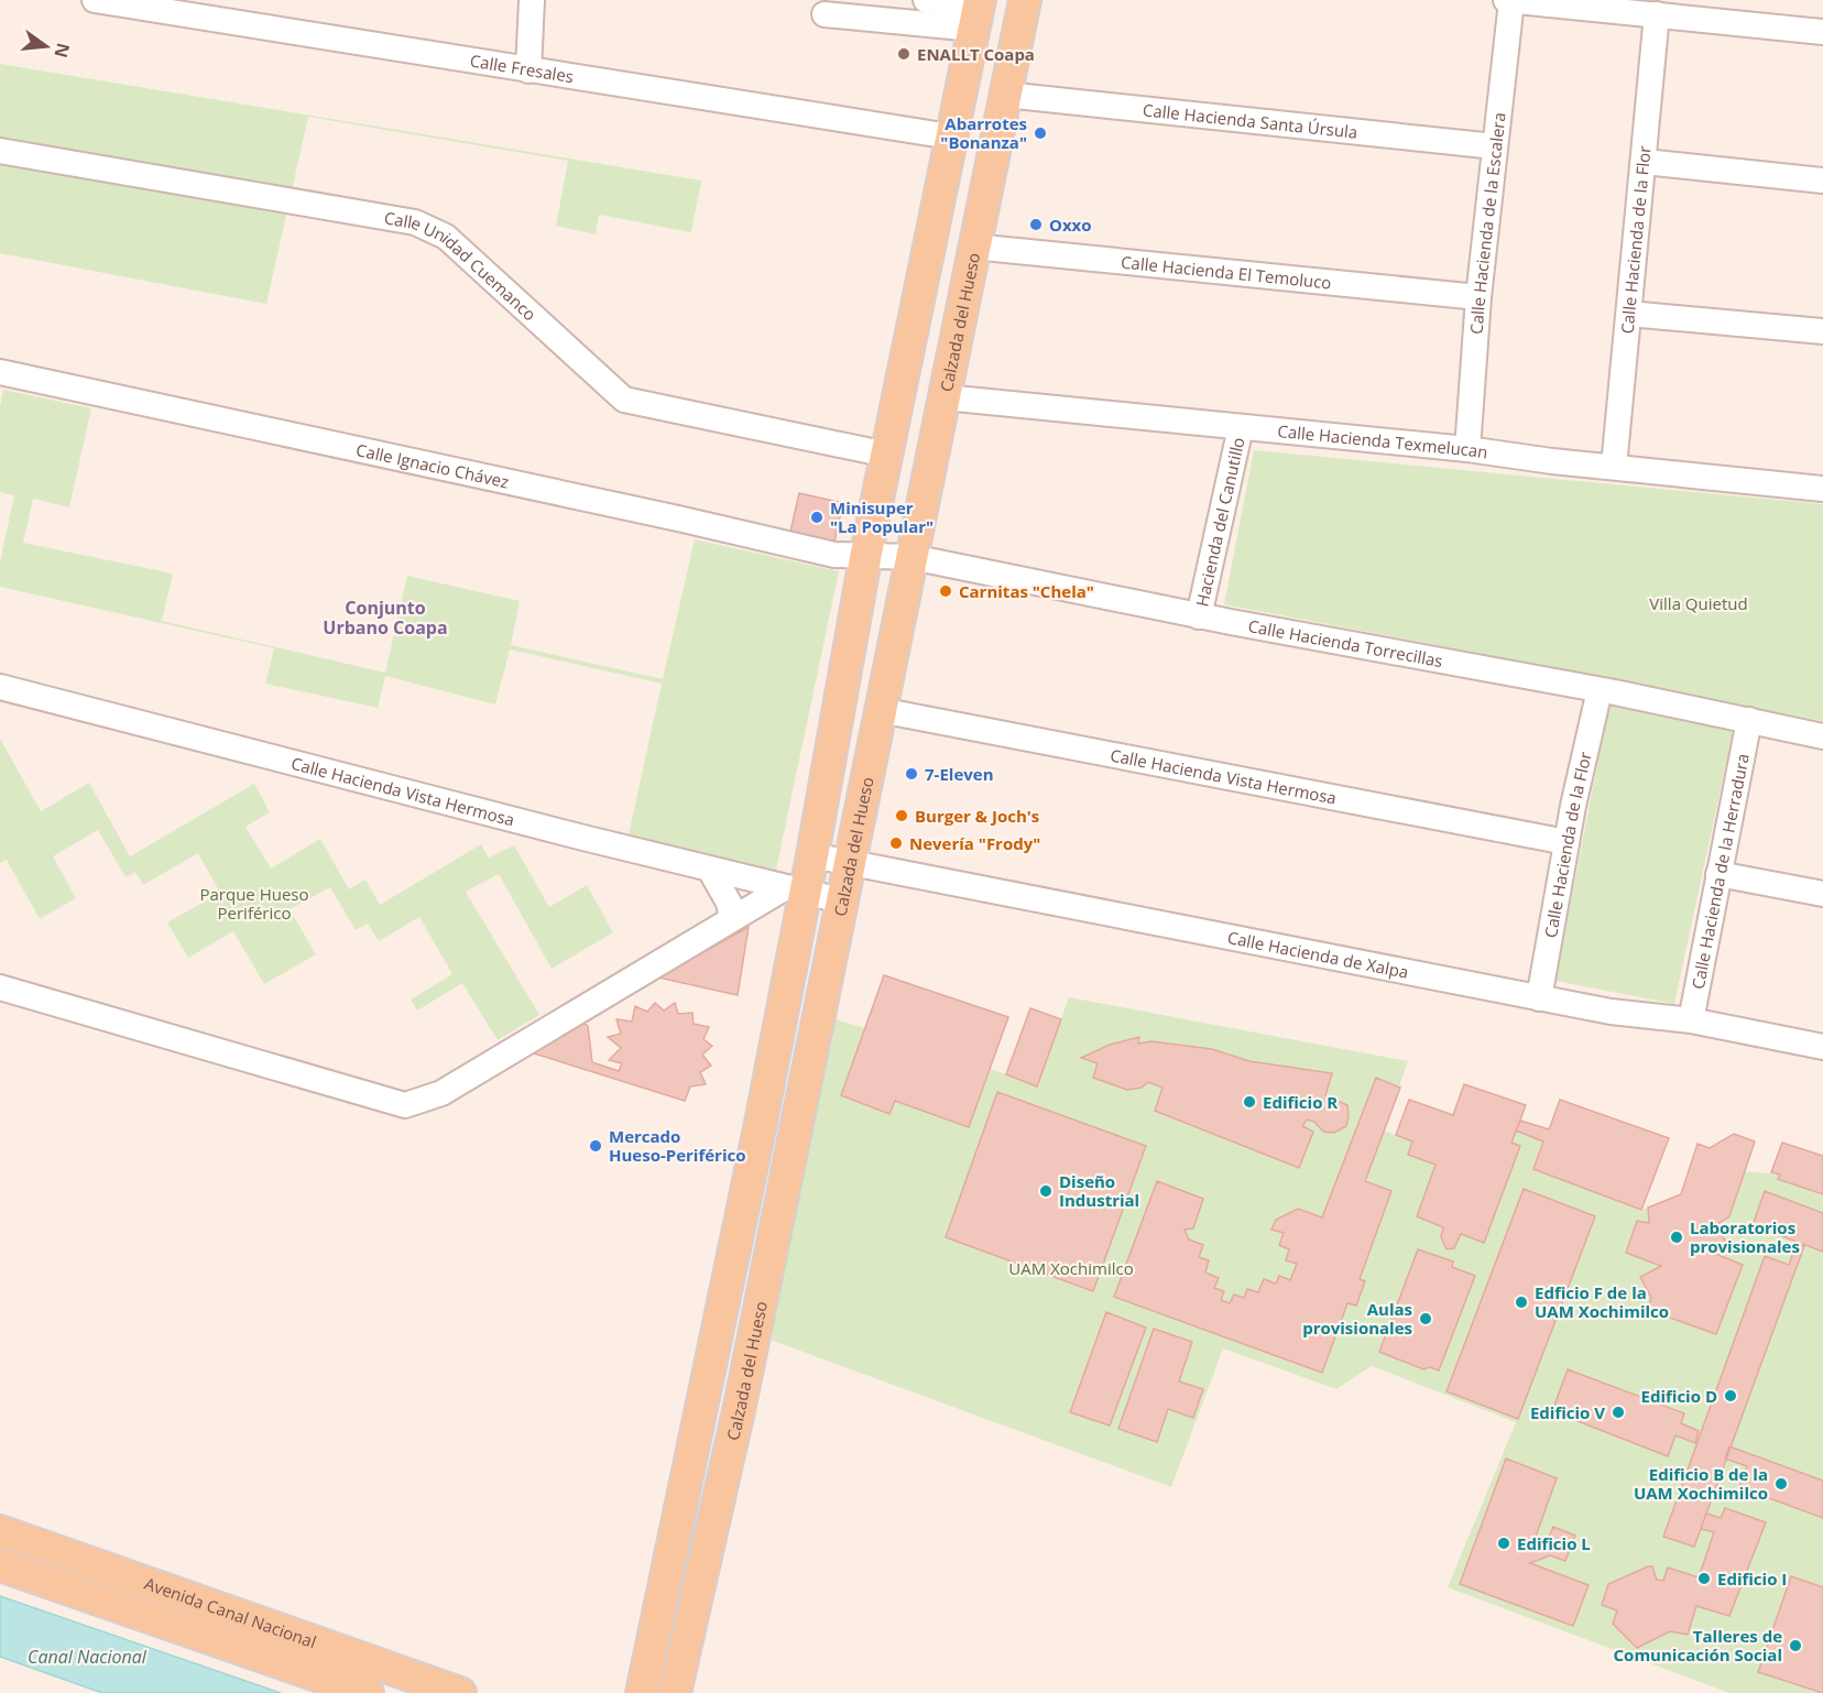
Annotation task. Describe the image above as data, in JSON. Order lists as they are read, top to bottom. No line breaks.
{"streets":{"main road":["Calzada del Hueso","Avenida Canal Nacional"],"street":["Calle Fresales","Calle Hacienda Santa Úrsula","Calle Hacienda de la Escalera","Calle Hacienda de la Flor","Calle Unidad Cuemanco","Calle Hacienda El Temoluco","Calle Hacienda Texmelucan","Calle Ignacio Chávez","Hacienda del Canutillo","Calle Hacienda Torrecillas","Calle Hacienda Vista Hermosa","Calle Hacienda de la Herradura","Calle Hacienda de Xalpa"]},"crossings":[["Calle Hacienda Santa Úrsula","Calle Hacienda de la Escalera"],["Calle Hacienda Santa Úrsula","Calzada del Hueso"],["Calle Hacienda de la Escalera","Calle Hacienda El Temoluco"],["Calle Hacienda de la Escalera","Calle Hacienda Texmelucan"],["Calle Hacienda de la Flor","Calle Hacienda Texmelucan"],["Calle Hacienda de la Flor","Calle Hacienda Torrecillas"],["Calle Hacienda de la Flor","Calle Hacienda Vista Hermosa"],["Calle Hacienda de la Flor","Calle Hacienda de Xalpa"],["Calle Hacienda El Temoluco","Calzada del Hueso"],["Calzada del Hueso","Calle Hacienda Texmelucan"],["Calzada del Hueso","Calle Hacienda Torrecillas"],["Calzada del Hueso","Calle Hacienda Vista Hermosa"],["Calzada del Hueso","Calle Hacienda de Xalpa"],["Calle Hacienda Texmelucan","Hacienda del Canutillo"],["Calle Ignacio Chávez","Calle Hacienda Torrecillas"],["Hacienda del Canutillo","Calle Hacienda Torrecillas"],["Calle Hacienda Torrecillas","Calle Hacienda de la Herradura"],["Calle Hacienda de la Herradura","Calle Hacienda de Xalpa"]],"districts":["Conjunto Urbano Coapa"],"water":["Canal Nacional"],"parks":["Villa Quietud","Parque Hueso Periférico","UAM Xochimilco"],"places":["ENALLT Coapa","Abarrotes \"Bonanza\"","Oxxo","Minisuper \"La Popular\"","Carnitas \"Chela\"","7-Eleven","Burger & Joch's","Nevería \"Frody\"","Edificio R","Mercado Hueso-Periférico","Diseño Industrial","Laboratorios provisionales","Edficio F de la UAM Xochimilco","Aulas provisionales","Edificio D","Edificio V","Edificio B de la UAM Xochimilco","Edificio L","Edificio I","Talleres de Comunicación Social"],"north":"right"}
